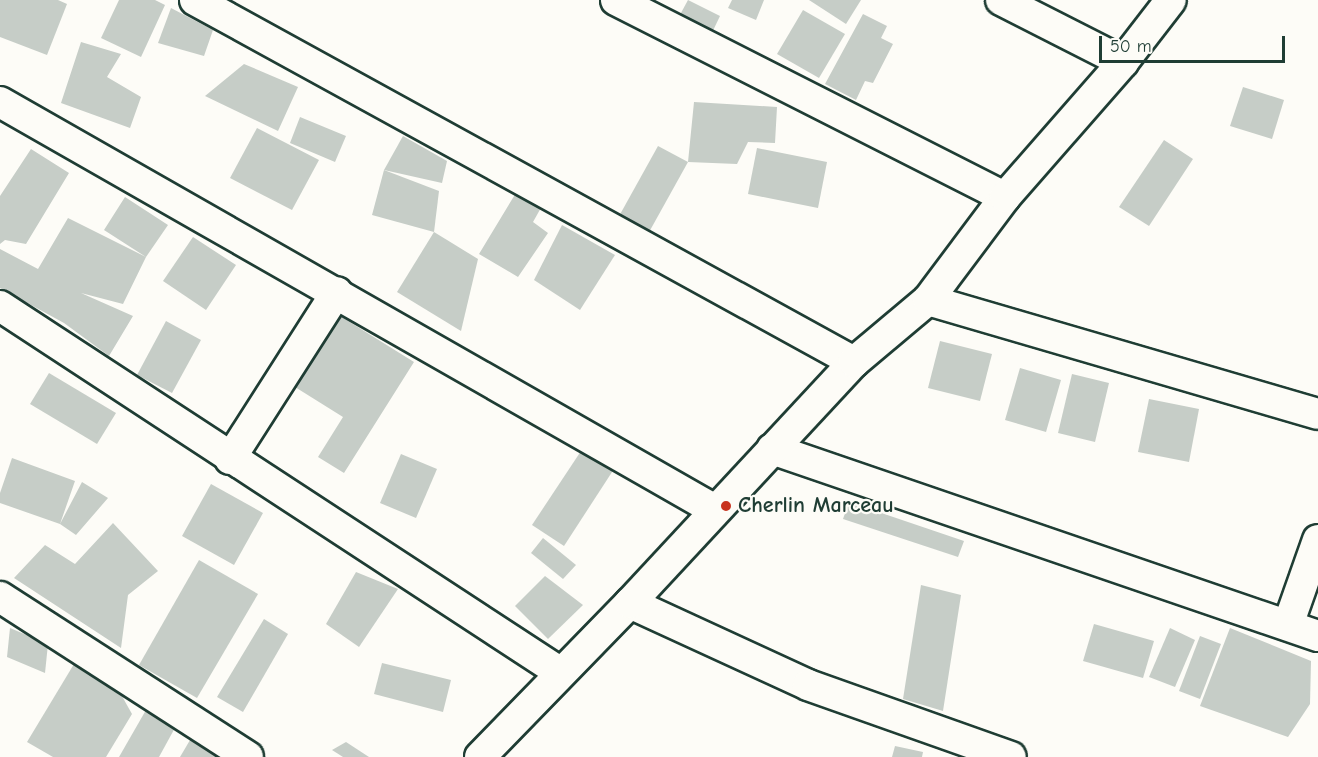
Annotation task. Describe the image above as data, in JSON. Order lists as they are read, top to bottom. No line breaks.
{"places":["Cherlin Marceau"],"scale_bar":"50 m"}
